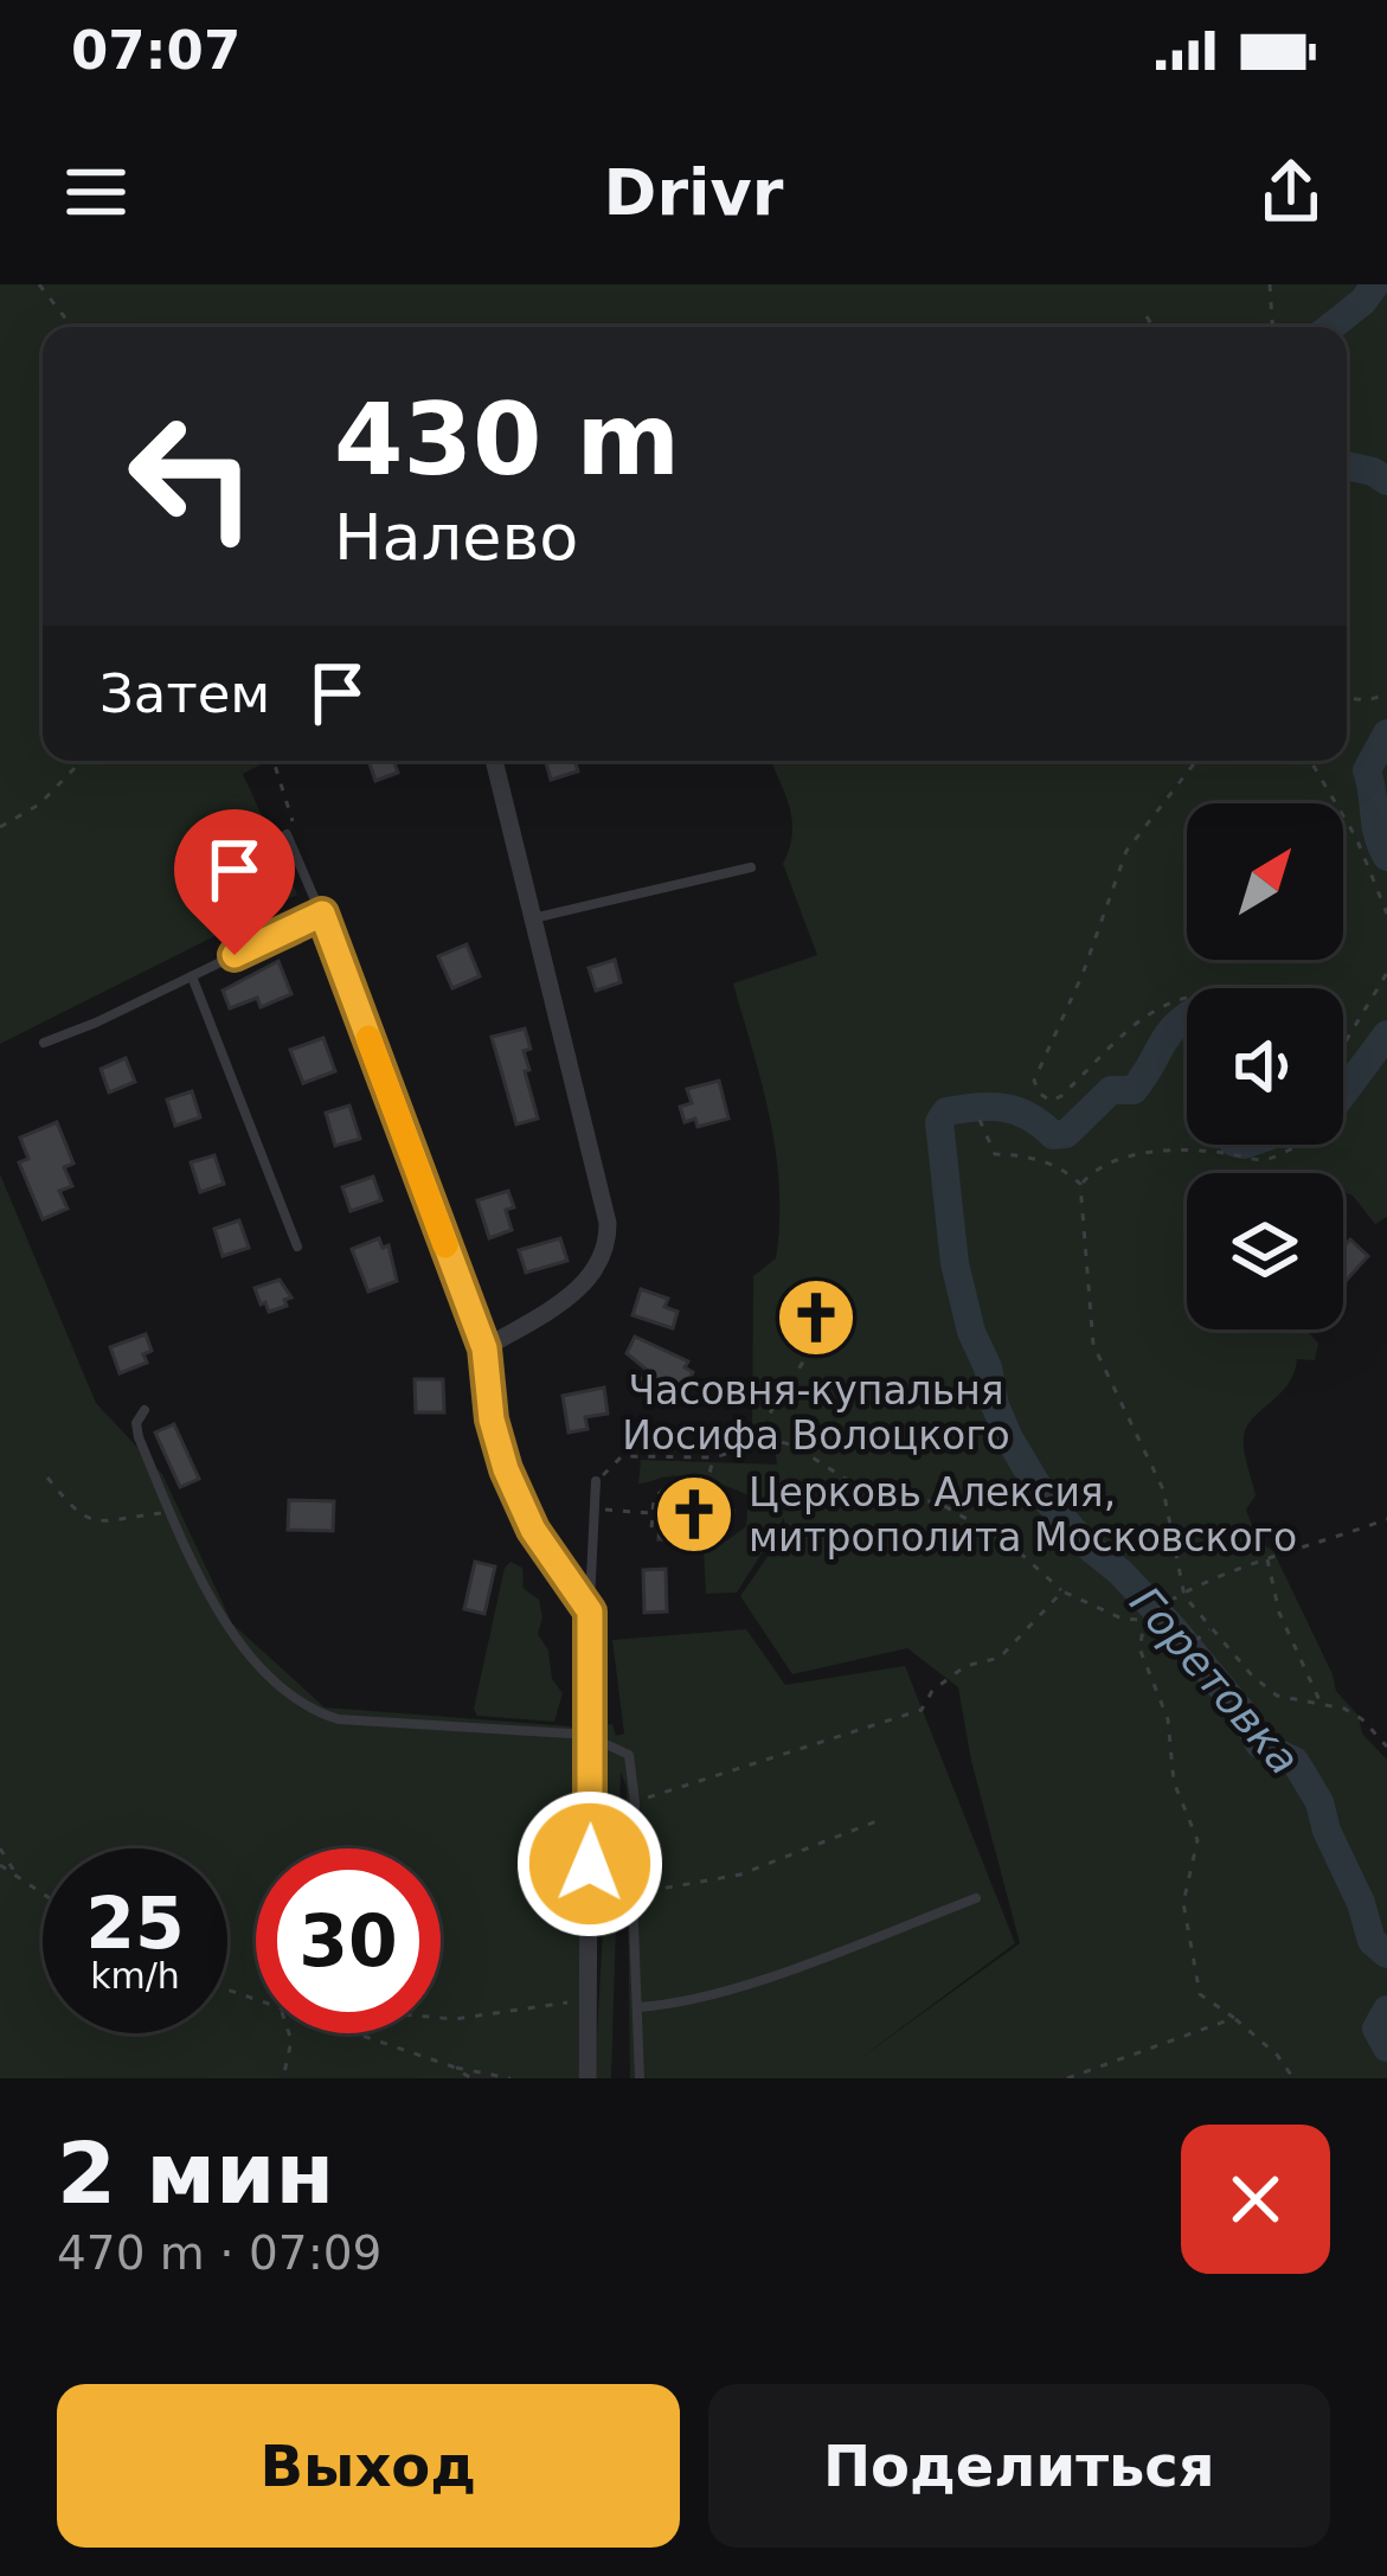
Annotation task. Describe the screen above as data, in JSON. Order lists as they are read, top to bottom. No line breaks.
{"water":["Горетовка"],"places":{"church":["Часовня-купальня Иосифа Волоцкого","Церковь Алексия, митрополита Московского"]},"north":"top right","page":{"status":"07:07","header":"Drivr","turn":["430 m","Налево"],"then":"Затем","speed":"25 km/h","limit":"30","heading":["2 мин","470 m · 07:09"],"buttons":["Выход","Поделиться"]}}
